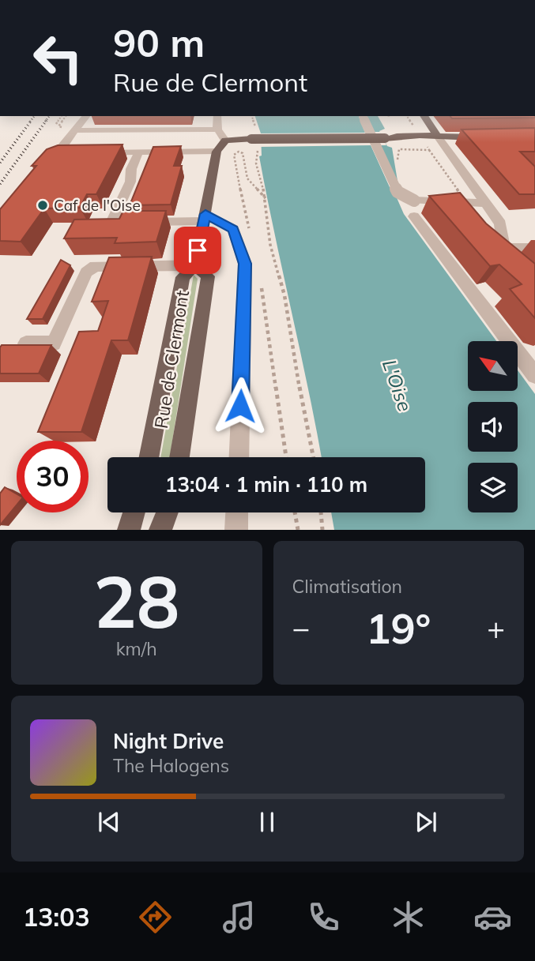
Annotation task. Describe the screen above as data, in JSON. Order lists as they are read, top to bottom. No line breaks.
{"streets":{"main road":["Rue de Clermont"]},"water":["L'Oise"],"places":["Caf de l'Oise"],"north":"top left","page":{"turn":["90 m","Rue de Clermont"],"limit":"30","trip":"13:04 · 1 min · 110 m","tile":[["28","km/h"],"Climatisation"],"heat":["−","19°","+"],"song":["Night Drive","The Halogens"],"tabs":"13:03"}}
